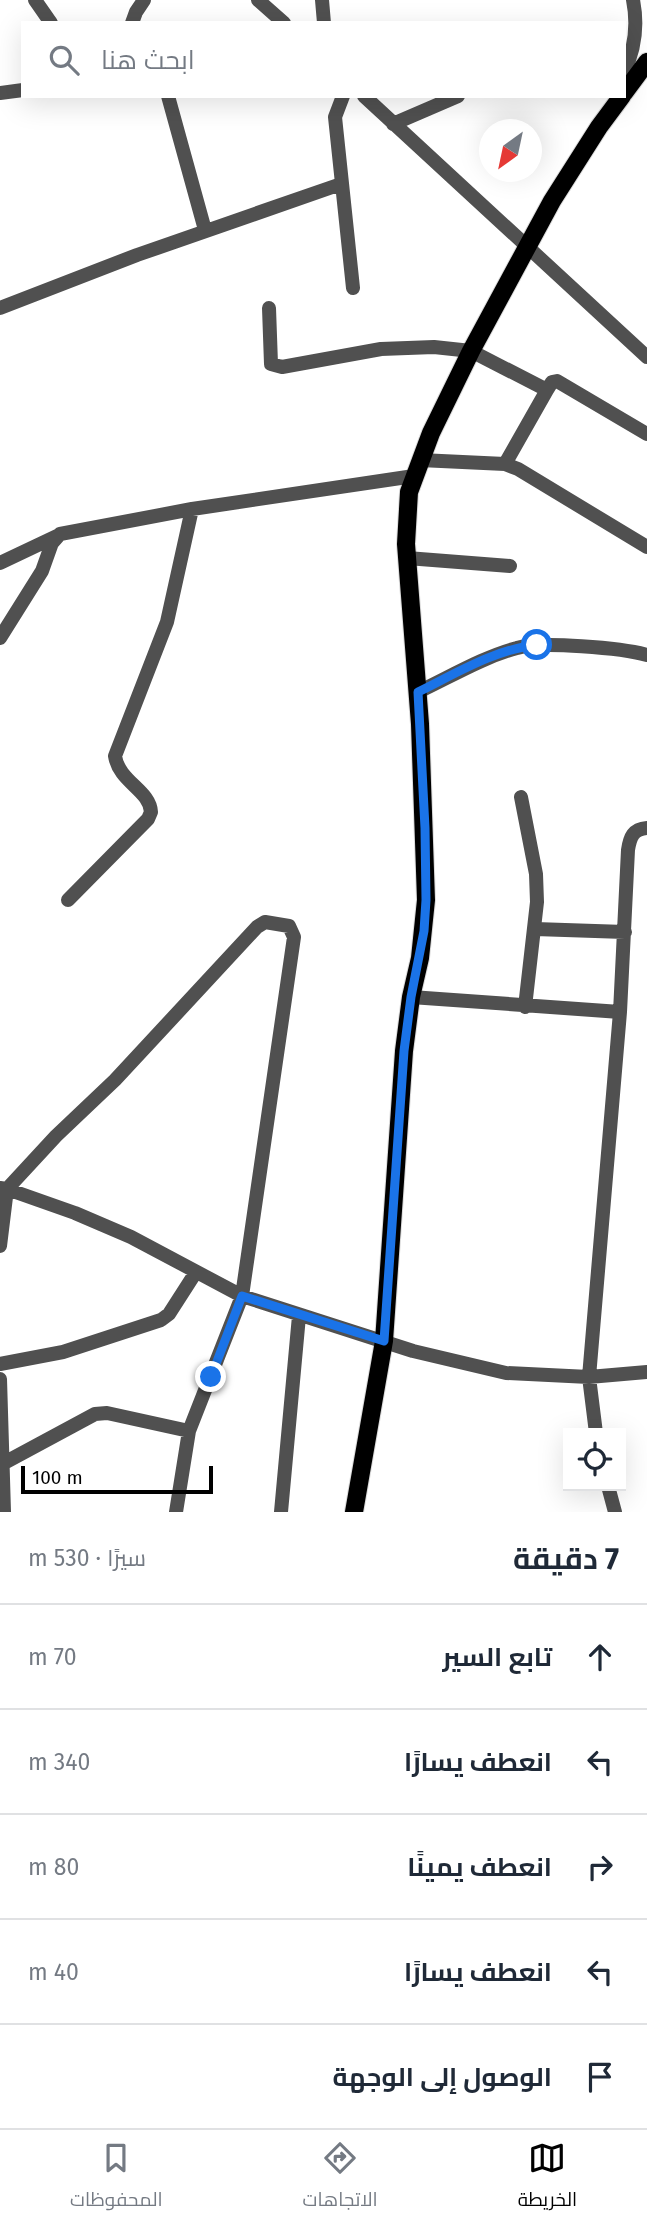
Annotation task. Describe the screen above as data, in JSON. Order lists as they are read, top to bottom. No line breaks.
{"scale_bar":"100 m","north":"bottom left","page":{"search":"ابحث هنا","scale":"100 m","heading":["7 دقيقة","سيرًا · 530 m"],"list":[["تابع السير","70 m"],["انعطف يسارًا","340 m"],["انعطف يمينًا","80 m"],["انعطف يسارًا","40 m"],"الوصول إلى الوجهة"],"nav":["الخريطة","الاتجاهات","المحفوظات"]}}
